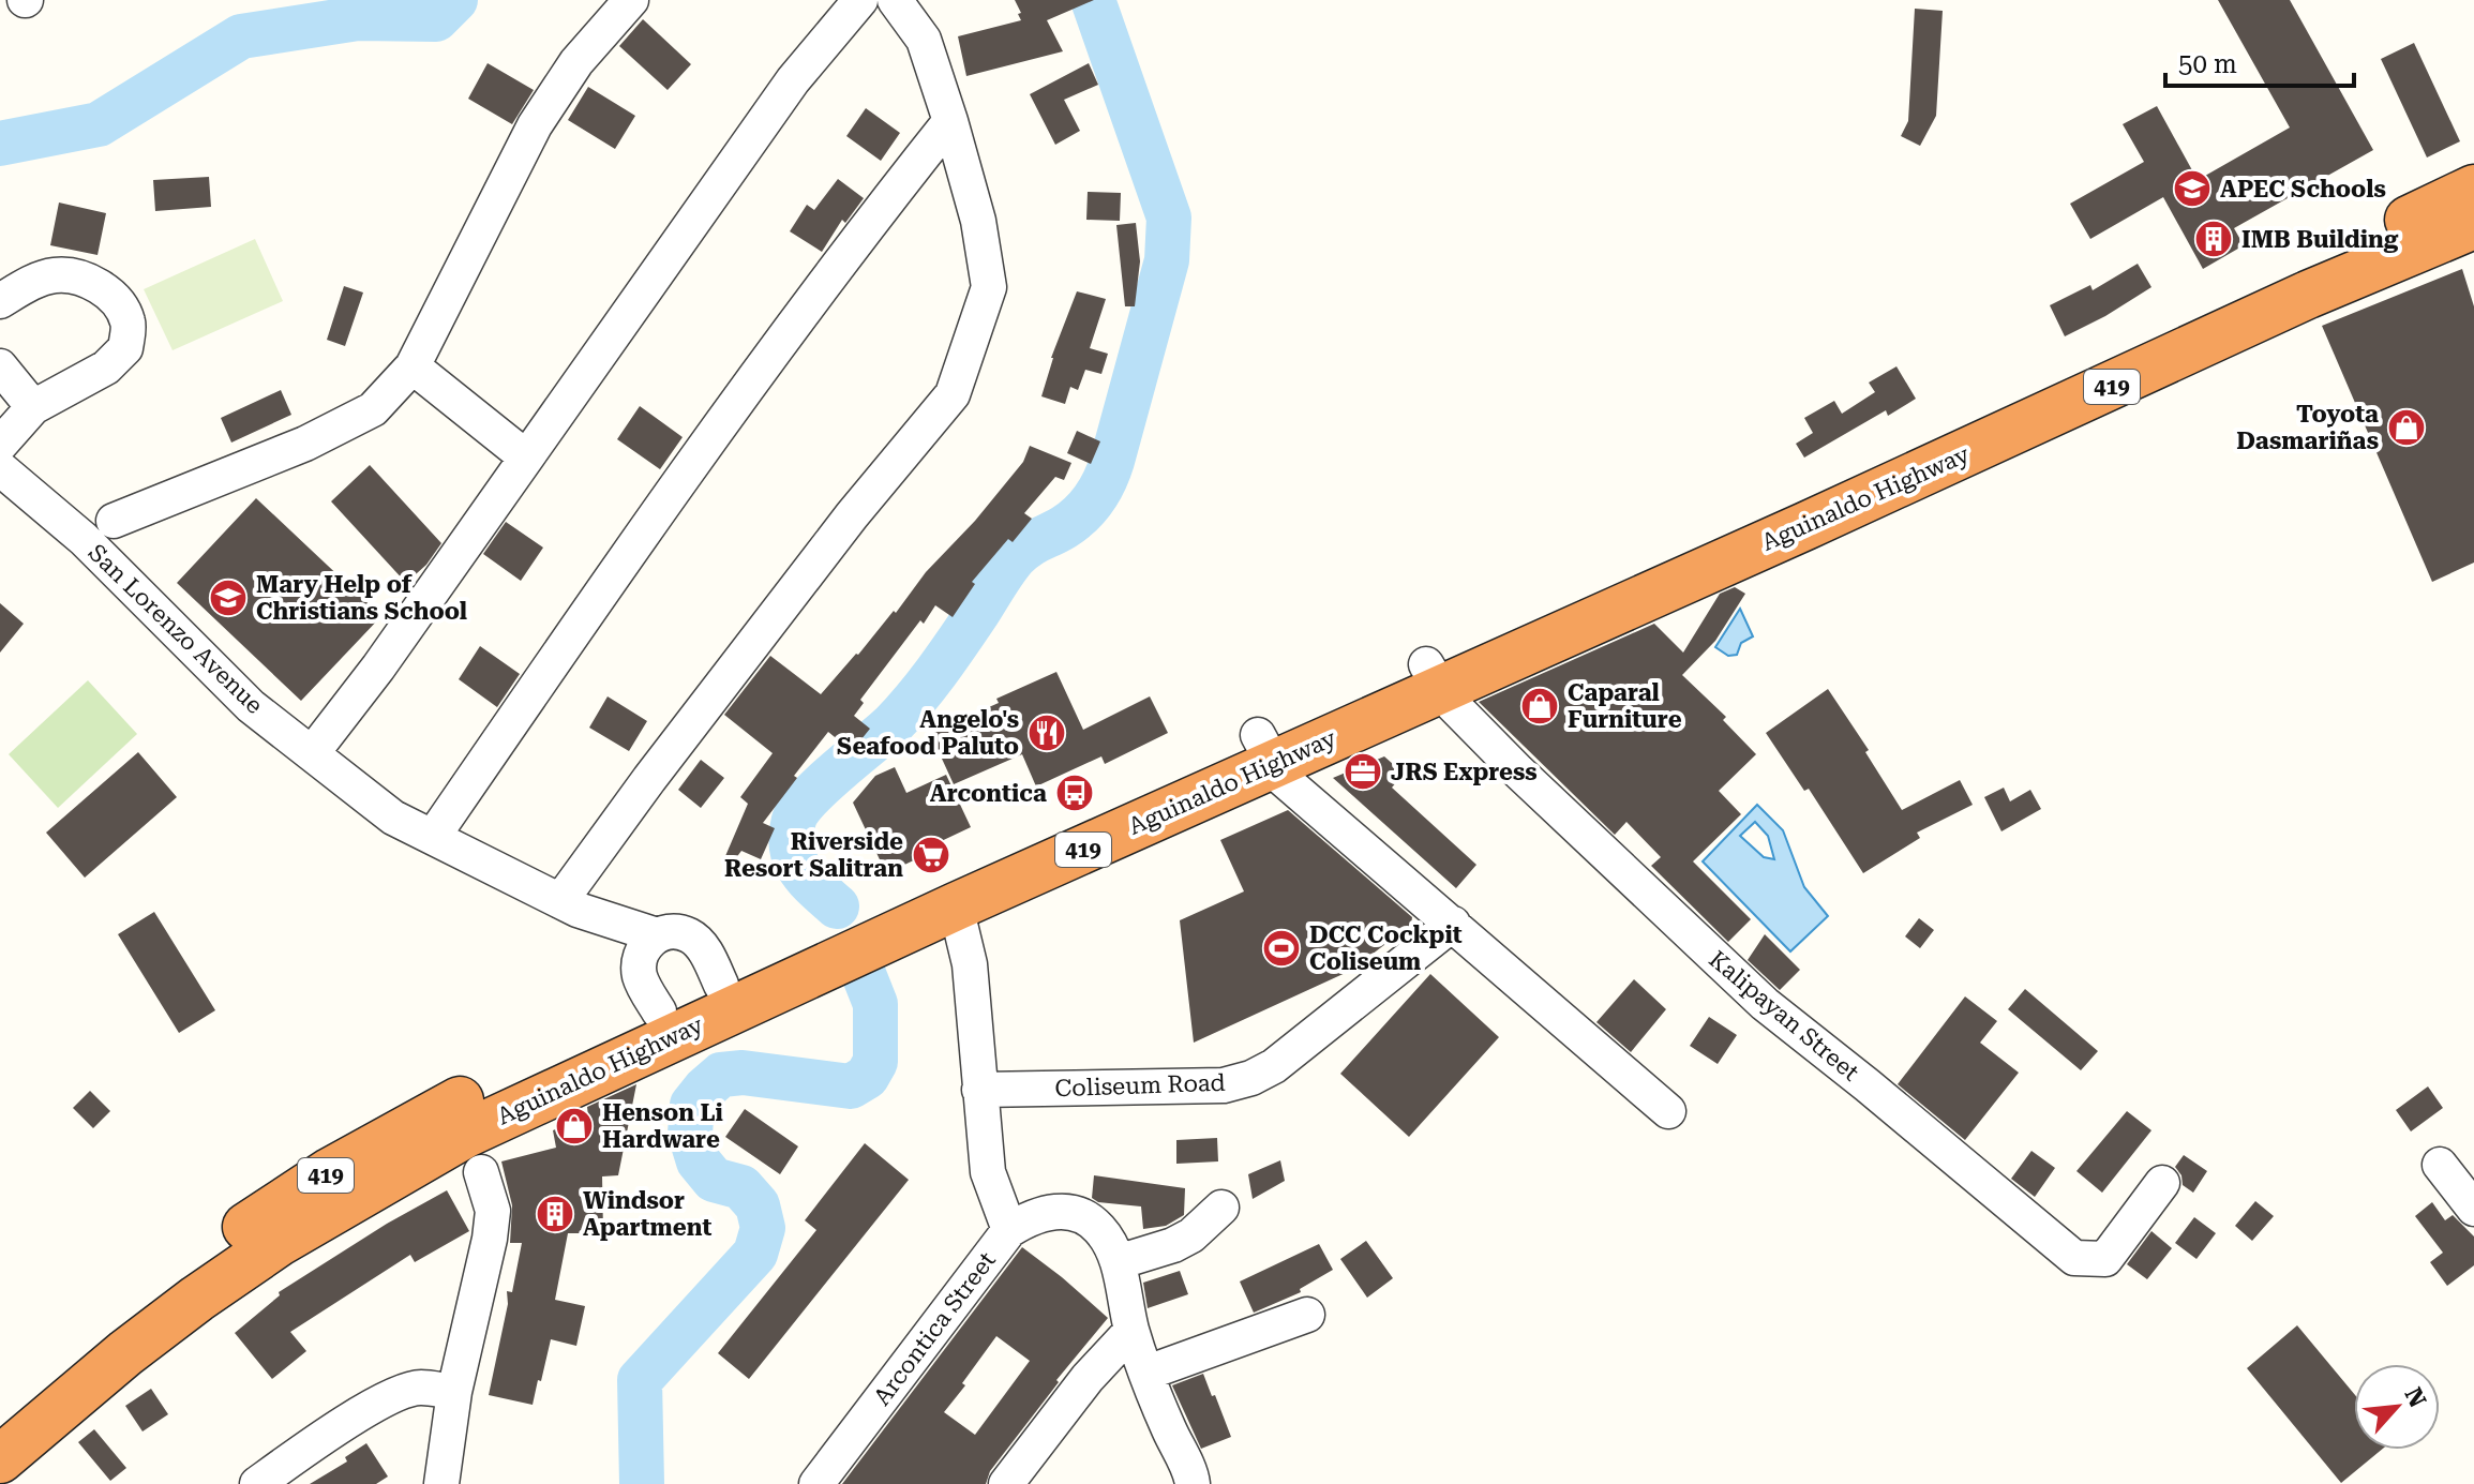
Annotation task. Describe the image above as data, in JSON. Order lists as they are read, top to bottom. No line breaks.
{"streets":{"highway":["419","Aguinaldo Highway"],"street":["San Lorenzo Avenue","Kalipayan Street","Coliseum Road","Arcontica Street"]},"crossings":[["Aguinaldo Highway","San Lorenzo Avenue"],["Aguinaldo Highway","Kalipayan Street"],["Aguinaldo Highway","Arcontica Street"],["Coliseum Road","Arcontica Street"]],"places":{"school or university":["APEC Schools","Mary Help of Christians School"],"building":["IMB Building","Windsor Apartment"],"shop":["Toyota Dasmariñas","Caparal Furniture","Henson Li Hardware"],"restaurant":["Angelo's Seafood Paluto"],"office":["JRS Express"],"bus stop":["Arcontica"],"supermarket":["Riverside Resort Salitran"],"sports":["DCC Cockpit Coliseum"]},"scale_bar":"50 m","north":"top right"}
